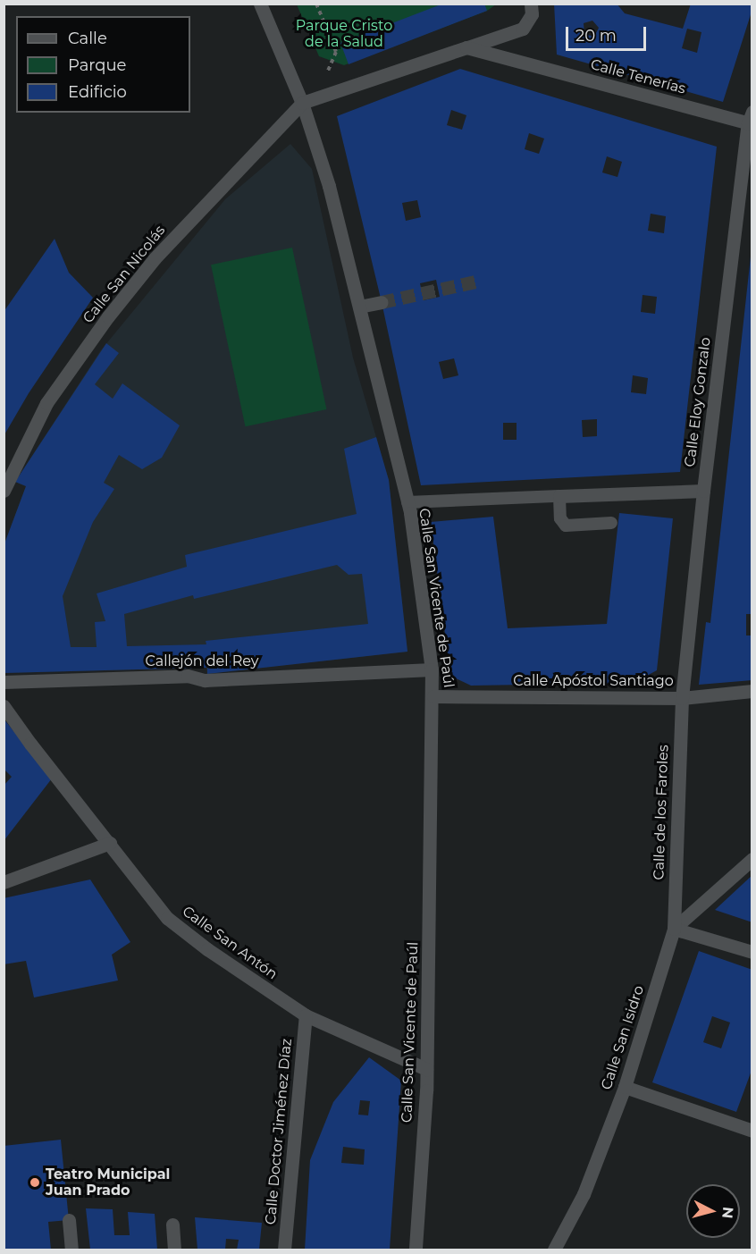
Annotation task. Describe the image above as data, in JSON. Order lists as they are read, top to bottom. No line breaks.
{"streets":{"street":["Calle Tenerías","Calle San Nicolás","Calle Eloy Gonzalo","Calle San Vicente de Paúl","Callejón del Rey","Calle Apóstol Santiago","Calle de los Faroles","Calle San Antón","Calle San Isidro","Calle Doctor Jiménez Díaz"]},"crossings":[["Calle Tenerías","Calle Eloy Gonzalo"],["Calle San Nicolás","Calle San Vicente de Paúl"],["Calle Eloy Gonzalo","Calle Apóstol Santiago"],["Calle Eloy Gonzalo","Calle de los Faroles"],["Calle San Vicente de Paúl","Callejón del Rey"],["Calle San Vicente de Paúl","Calle Apóstol Santiago"],["Calle San Vicente de Paúl","Calle San Antón"],["Calle Apóstol Santiago","Calle de los Faroles"],["Calle de los Faroles","Calle San Isidro"],["Calle San Antón","Calle Doctor Jiménez Díaz"]],"parks":["Parque Cristo de la Salud"],"places":["Teatro Municipal Juan Prado"],"legend":["Calle","Parque","Edificio"],"scale_bar":"20 m","north":"right"}
